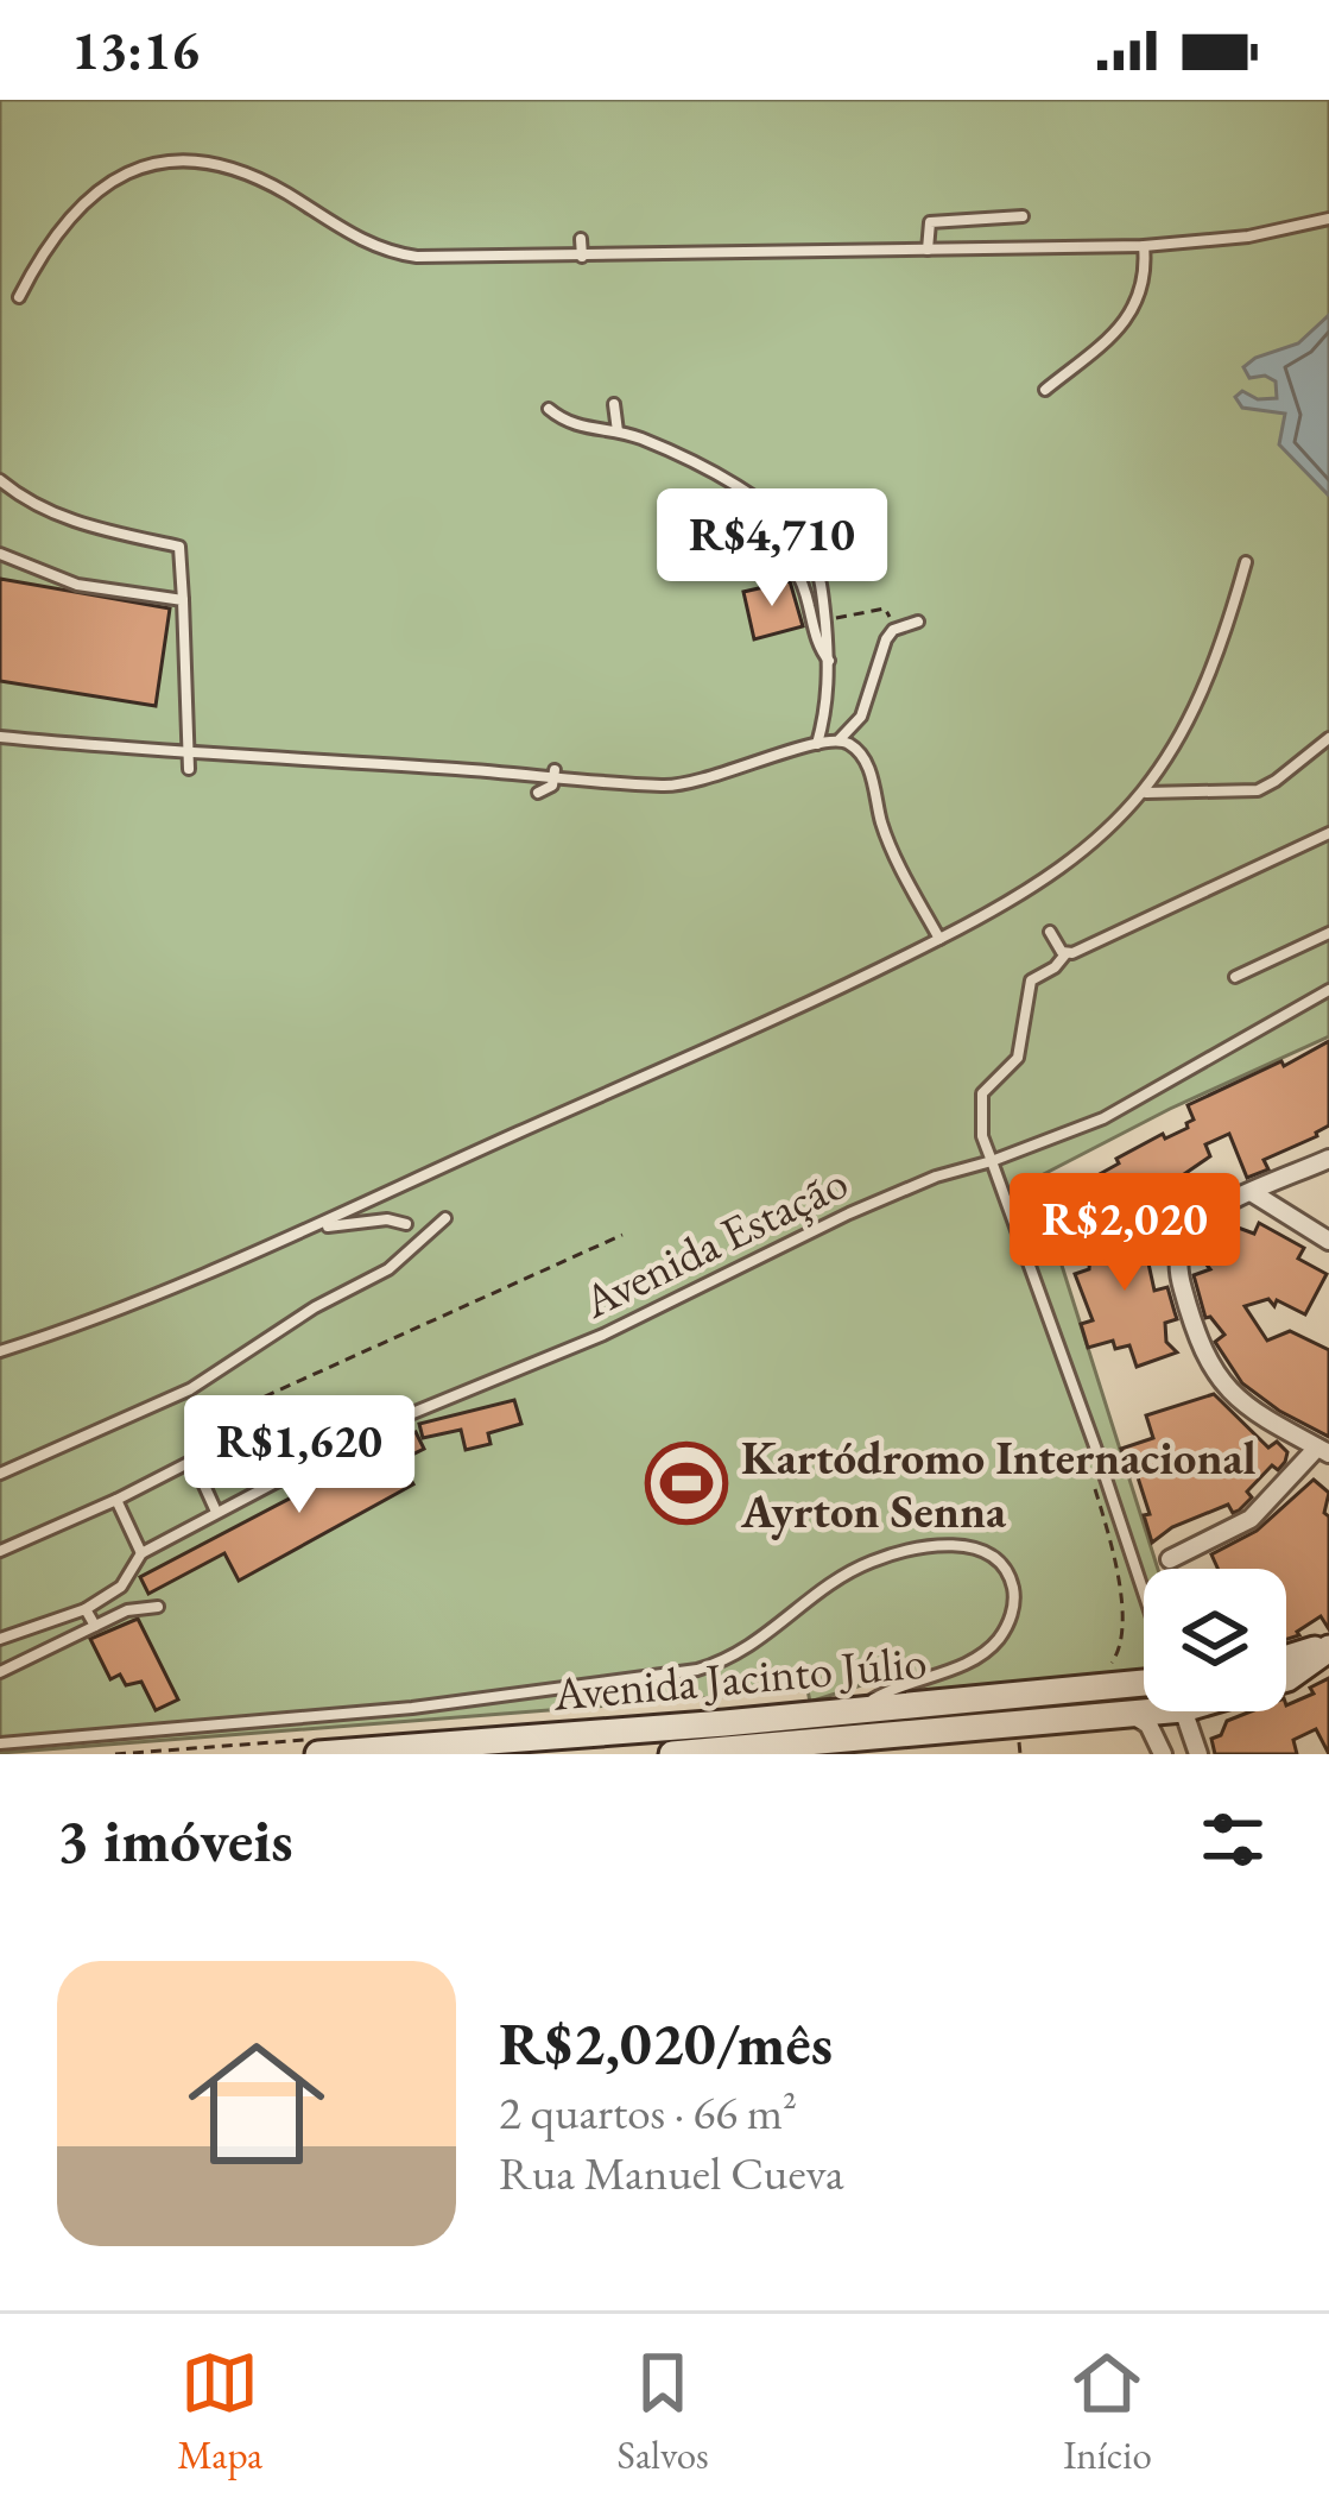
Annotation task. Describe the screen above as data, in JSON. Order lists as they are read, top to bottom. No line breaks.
{"streets":{"street":["Avenida Jacinto Júlio"],"lane":["Avenida Estação"]},"places":{"sports":["Kartódromo Internacional Ayrton Senna"]},"page":{"status":"13:16","price":["R$4,710","R$2,020","R$1,620"],"heading":"3 imóveis","list":[{"name":"R$2,020/mês","note":"2 quartos · 66 m² · Rua Manuel Cueva"}],"tabs":["Mapa","Salvos","Início"]}}
